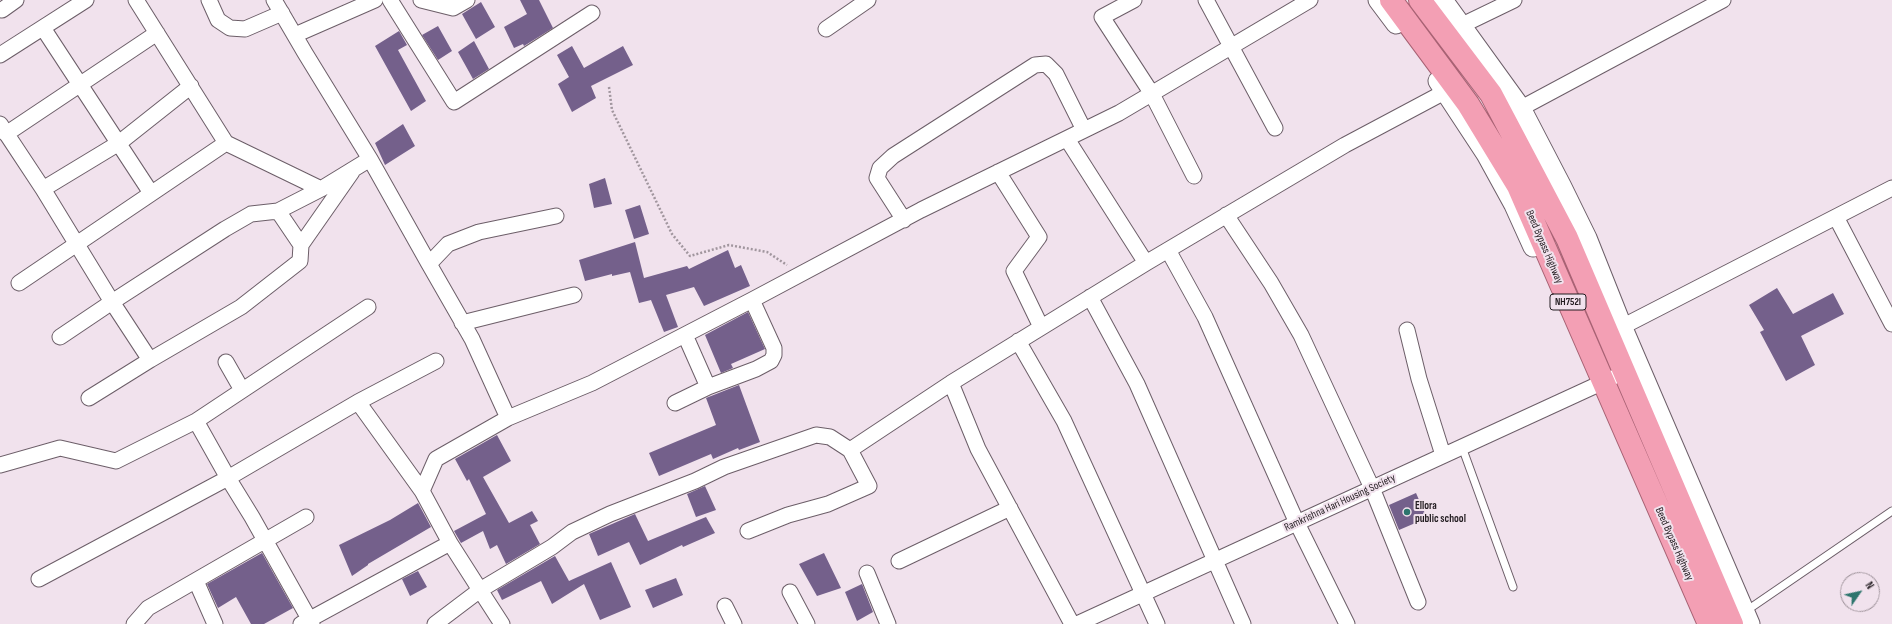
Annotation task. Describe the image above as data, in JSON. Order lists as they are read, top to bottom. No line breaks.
{"streets":{"highway":["Beed Bypass Highway","NH752I"],"street":["Ramkrishna Hari Housing Society"]},"crossings":[["Beed Bypass Highway","Ramkrishna Hari Housing Society"]],"places":["Ellora public school"],"north":"top right"}
